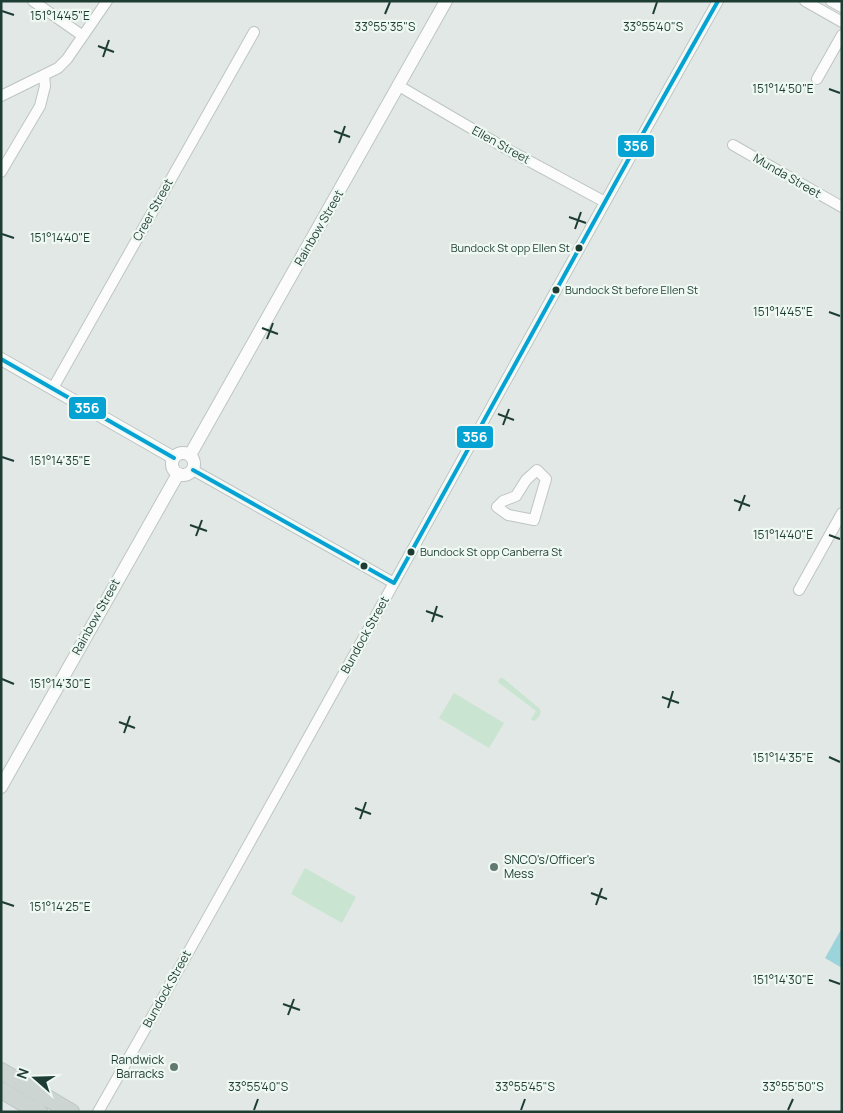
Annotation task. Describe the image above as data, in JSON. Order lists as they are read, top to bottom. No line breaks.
{"streets":{"street":["Ellen Street","Munda Street","Creer Street","Rainbow Street","Bundock Street"]},"crossings":[["Ellen Street","Rainbow Street"],["Ellen Street","Bundock Street"]],"places":["Bundock St opp Ellen St","Bundock St before Ellen St","Bundock St opp Canberra St","SNCO's/Officer's Mess","Randwick Barracks"],"lines":["transit line 356"],"north":"left","coordinates":["151°14'45\"E","33°55'35\"S","33°55'40\"S","151°14'50\"E","151°14'40\"E","151°14'35\"E","151°14'30\"E","151°14'25\"E","33°55'45\"S","33°55'50\"S"]}
